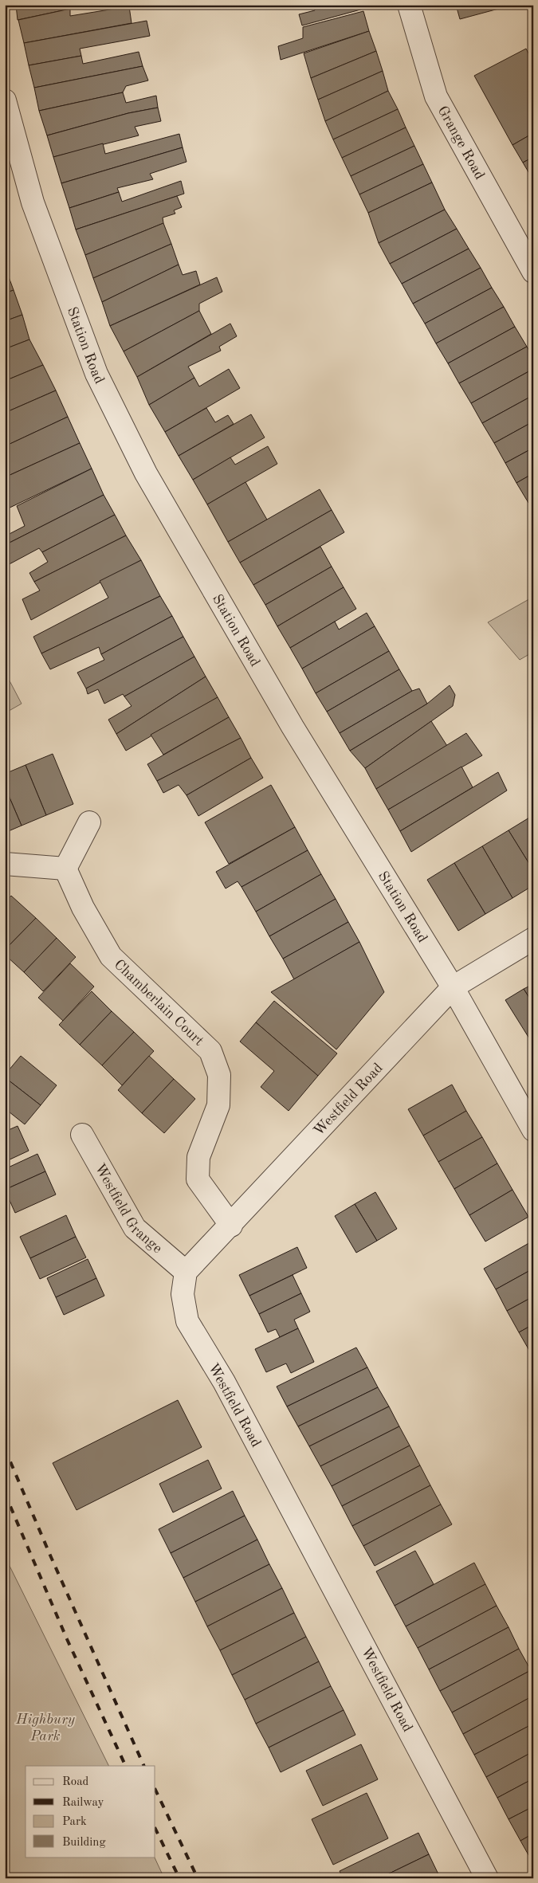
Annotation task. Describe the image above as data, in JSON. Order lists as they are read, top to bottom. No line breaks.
{"streets":{"street":["Grange Road","Station Road","Chamberlain Court","Westfield Road","Westfield Grange"]},"crossings":[["Station Road","Westfield Road"],["Chamberlain Court","Westfield Road"],["Westfield Road","Westfield Grange"]],"parks":["Highbury Park"],"legend":["Road","Railway","Park","Building"]}
